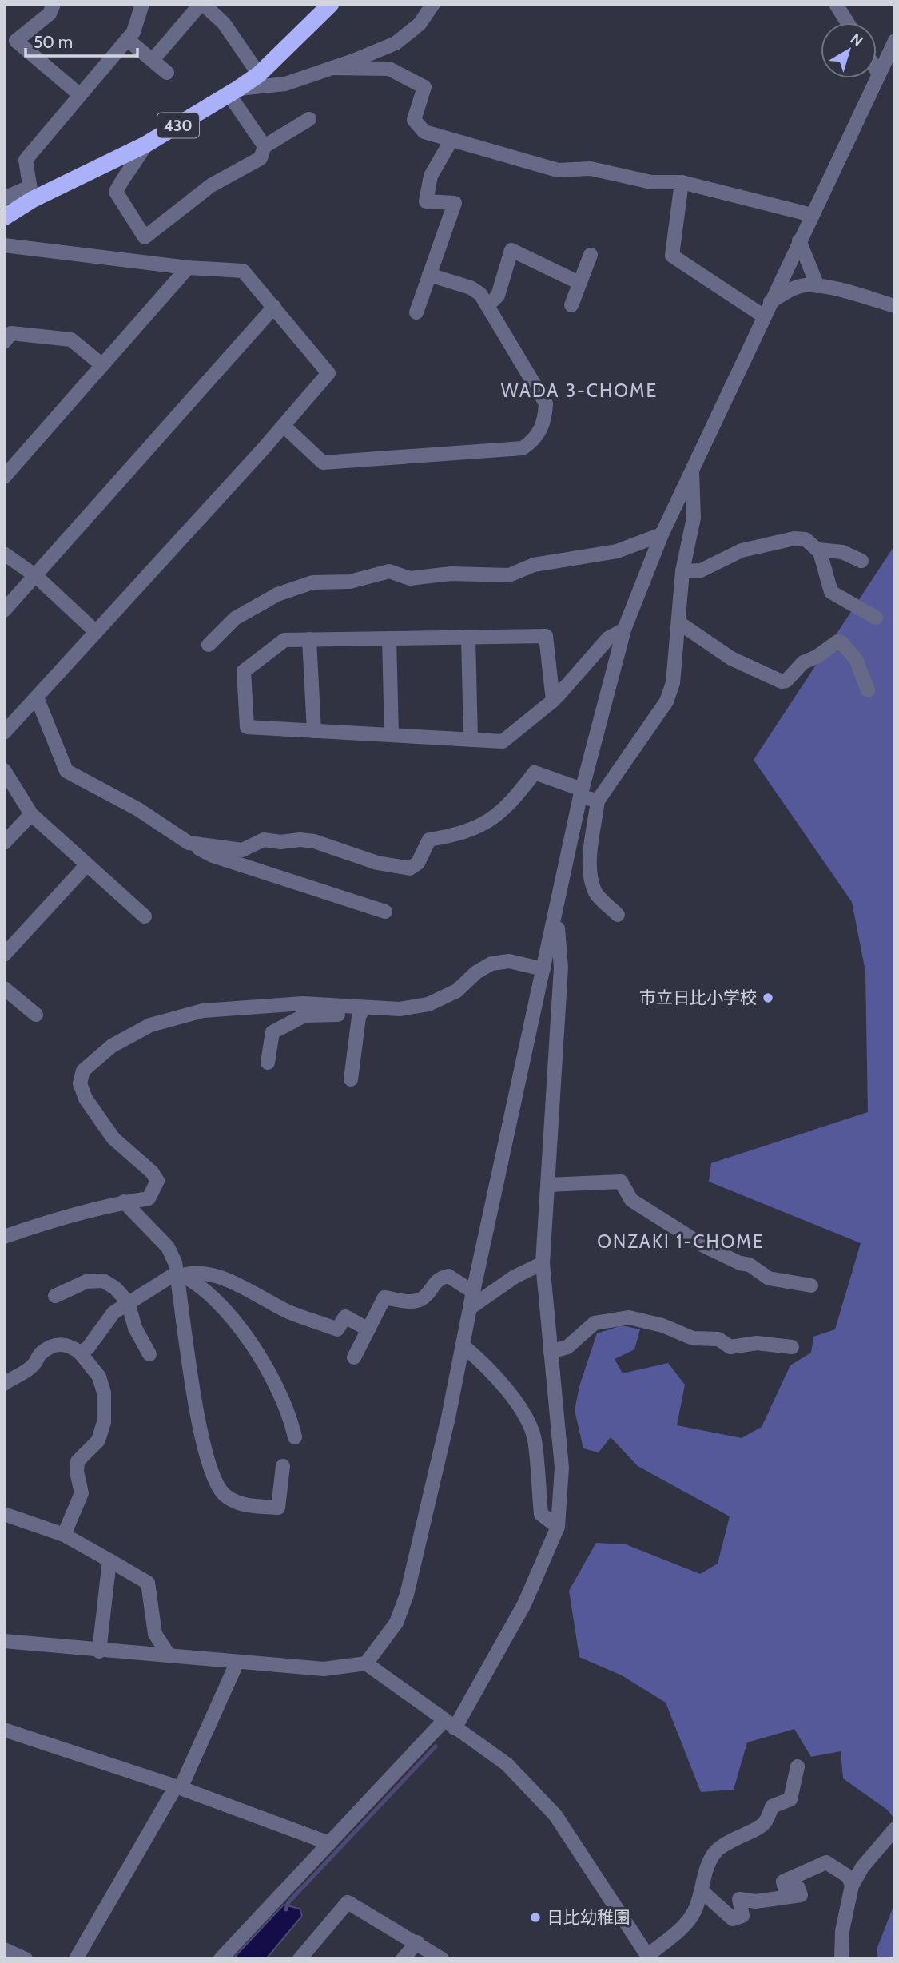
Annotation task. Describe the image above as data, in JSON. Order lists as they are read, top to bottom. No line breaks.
{"streets":{"highway":["430"]},"districts":["WADA 3-CHOME","ONZAKI 1-CHOME"],"places":["市立日比小学校","日比幼稚園"],"scale_bar":"50 m","north":"top right"}
